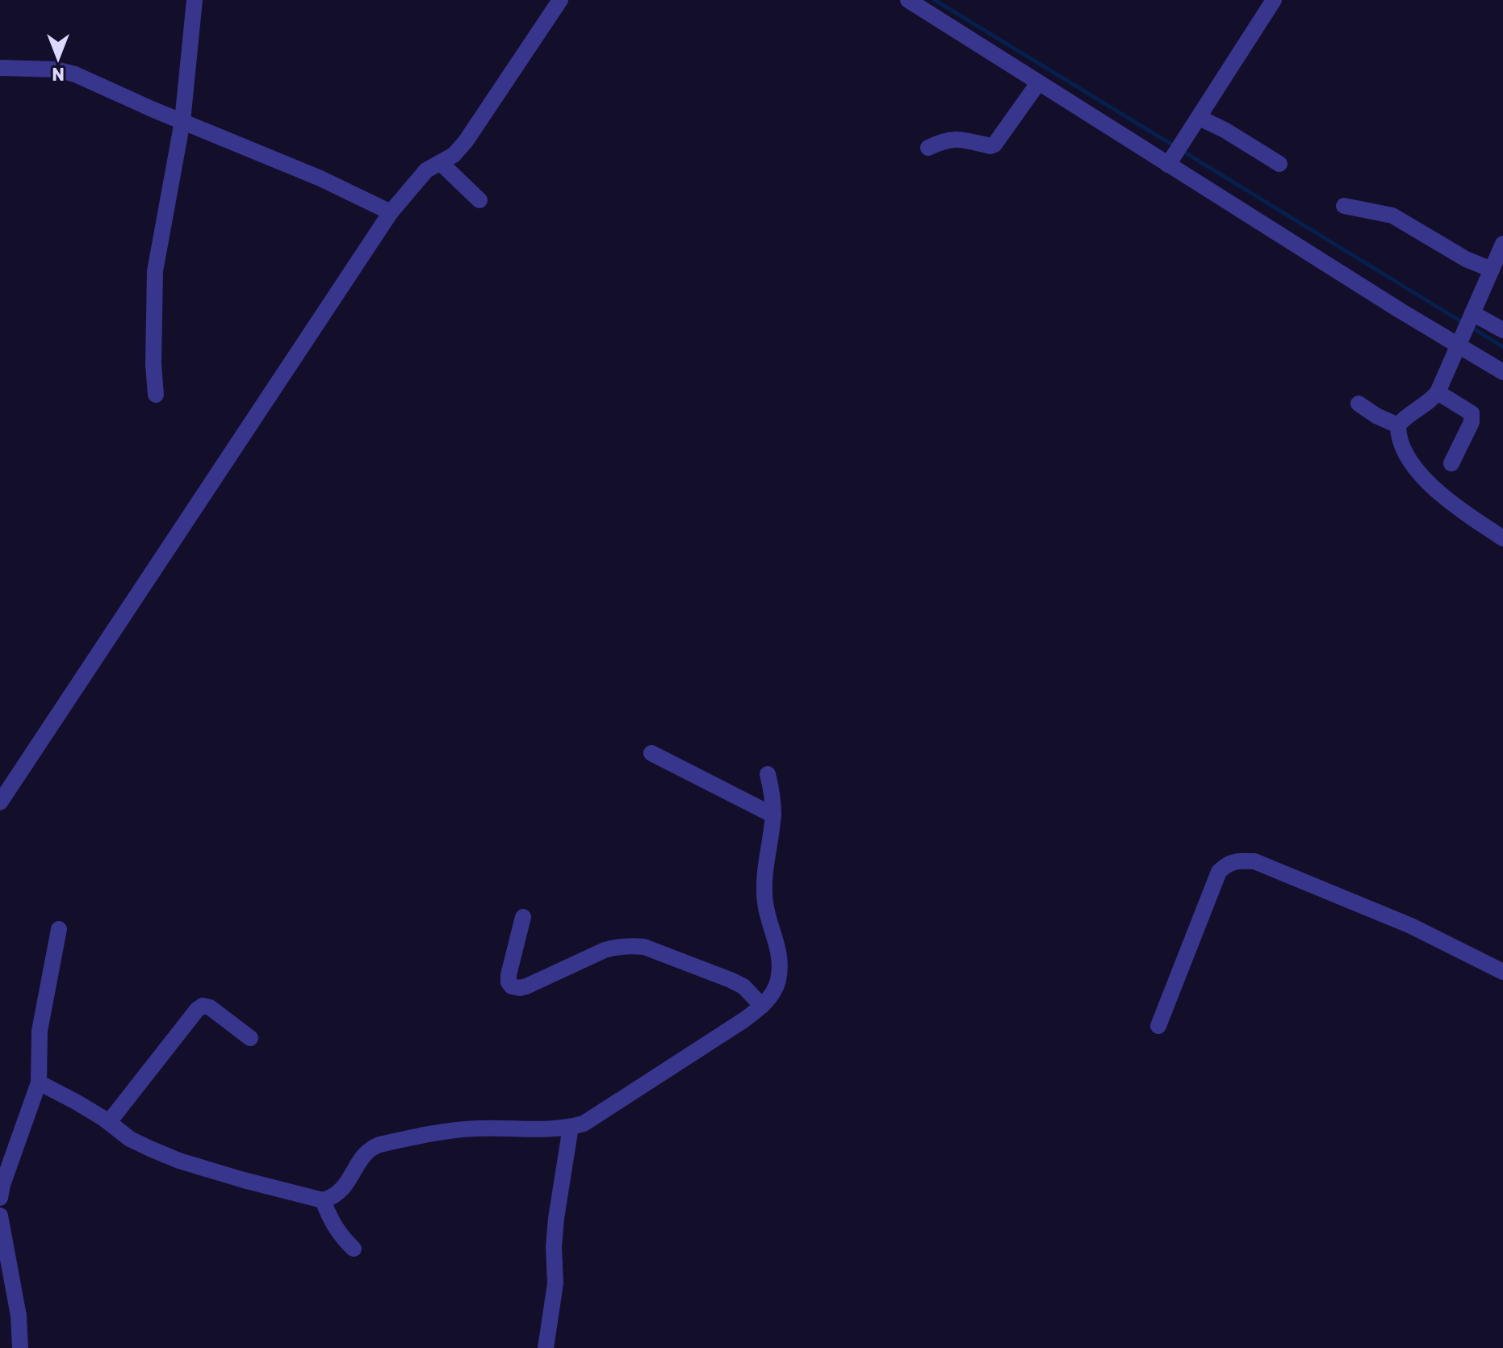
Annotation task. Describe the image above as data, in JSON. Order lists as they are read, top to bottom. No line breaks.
{"north":"bottom"}
